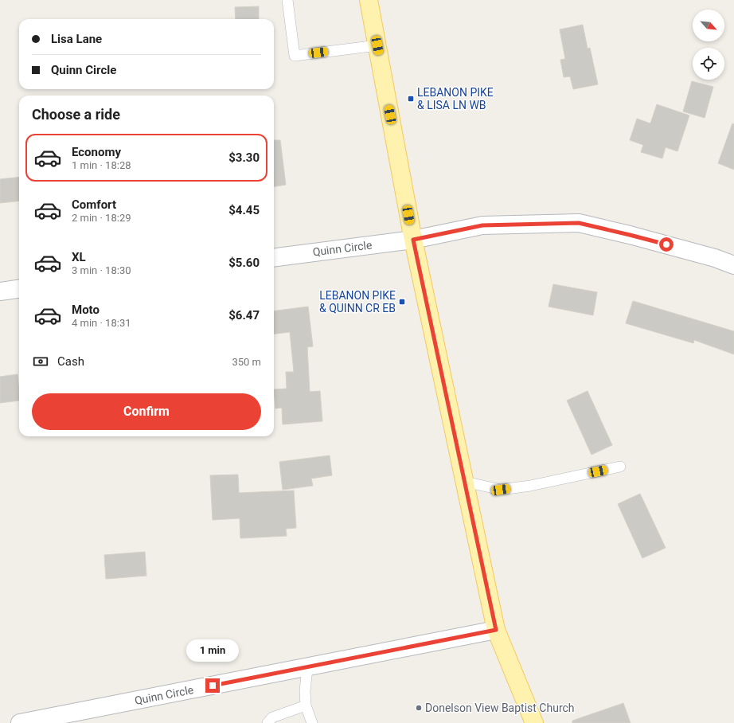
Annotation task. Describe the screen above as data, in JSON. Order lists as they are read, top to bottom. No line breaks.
{"streets":{"street":["Quinn Circle"]},"places":{"transit":["LEBANON PIKE & LISA LN WB","LEBANON PIKE & QUINN CR EB"],"other":["Donelson View Baptist Church"]},"north":"bottom right","page":{"banner":["Lisa Lane","Quinn Circle"],"heading":"Choose a ride","list":[{"name":"Economy","note":"1 min · 18:28","value":"$3.30"},{"name":"Comfort","note":"2 min · 18:29","value":"$4.45"},{"name":"XL","note":"3 min · 18:30","value":"$5.60"},{"name":"Moto","note":"4 min · 18:31","value":"$6.47"}],"pay":["Cash","350 m"],"buttons":"Confirm","bubble":"1 min"}}
